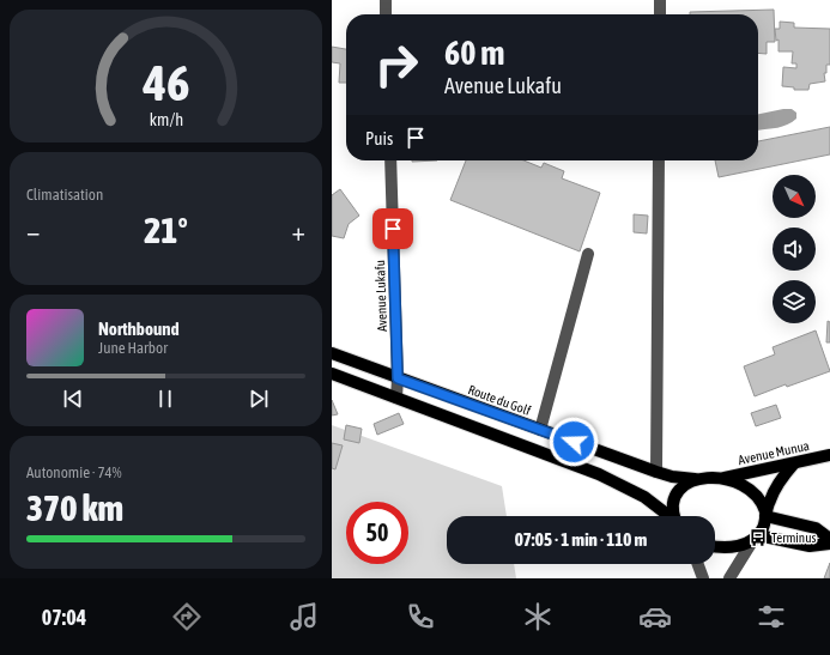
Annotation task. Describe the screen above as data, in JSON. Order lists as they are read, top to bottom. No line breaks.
{"streets":{"main road":["Route du Golf","Avenue Munua"],"street":["Avenue Lukafu"]},"crossings":[["Avenue Lukafu","Route du Golf"],["Route du Golf","Avenue Munua"]],"places":{"bus stop":["Terminus"]},"north":"bottom right","page":{"turn":["60 m","Avenue Lukafu"],"then":"Puis","tile":["Climatisation",["Autonomie · 74%","370 km"]],"heat":["−","21°","+"],"song":["Northbound","June Harbor"],"limit":"50","trip":"07:05 · 1 min · 110 m","tabs":"07:04","gauge":["46","km/h"]}}
